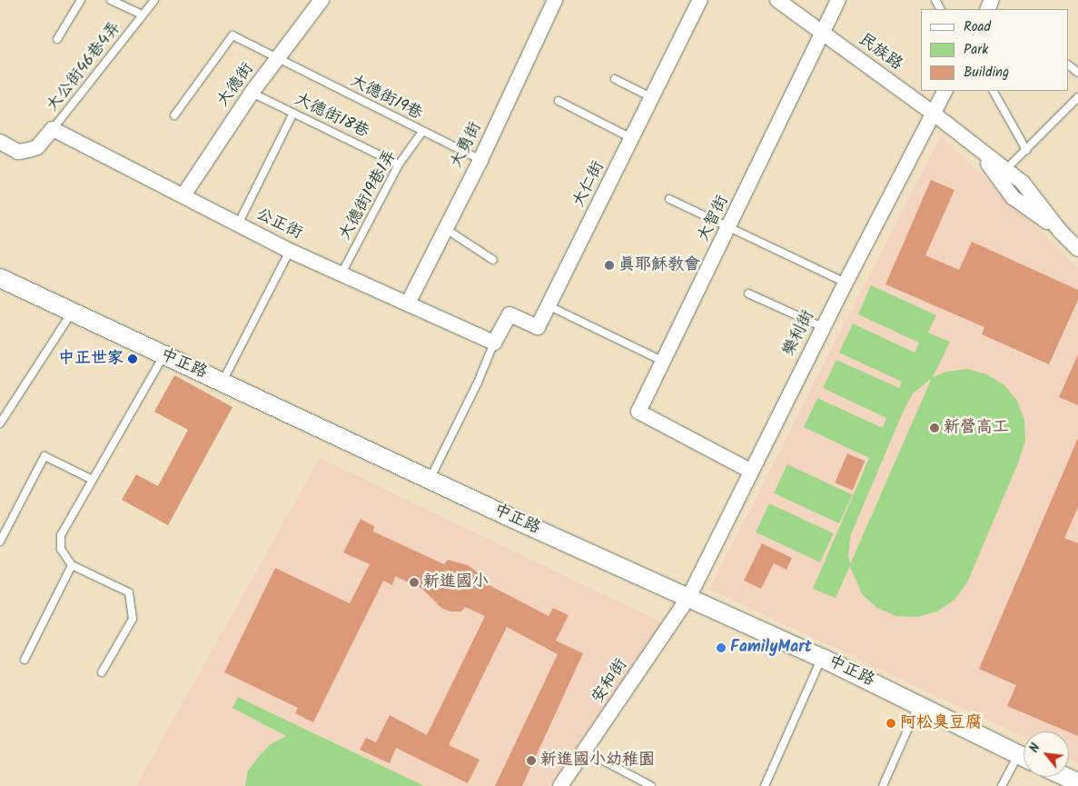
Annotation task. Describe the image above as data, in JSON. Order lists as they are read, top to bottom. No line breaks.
{"streets":{"street":["民族路","大德街","大勇街","大仁街","大智街","公正街","樂利街","中正路","安和街"],"lane":["大公街46巷4弄","大德街19巷","大德街18巷","大德街19巷1弄"]},"crossings":[["民族路","大智街"],["民族路","樂利街"],["大公街46巷4弄","公正街"],["大德街","大德街19巷"],["大德街","大德街18巷"],["大德街","公正街"],["大德街19巷","大勇街"],["大德街19巷","大德街19巷1弄"],["大德街18巷","大德街19巷1弄"],["大勇街","公正街"],["大仁街","公正街"],["大德街19巷1弄","公正街"],["大智街","樂利街"],["樂利街","中正路"],["樂利街","安和街"],["中正路","安和街"]],"places":["真耶穌教會","中正世家","新營高工","新進國小","FamilyMart","阿松臭豆腐","新進國小幼稚園"],"legend":["Road","Park","Building"],"north":"top left"}
